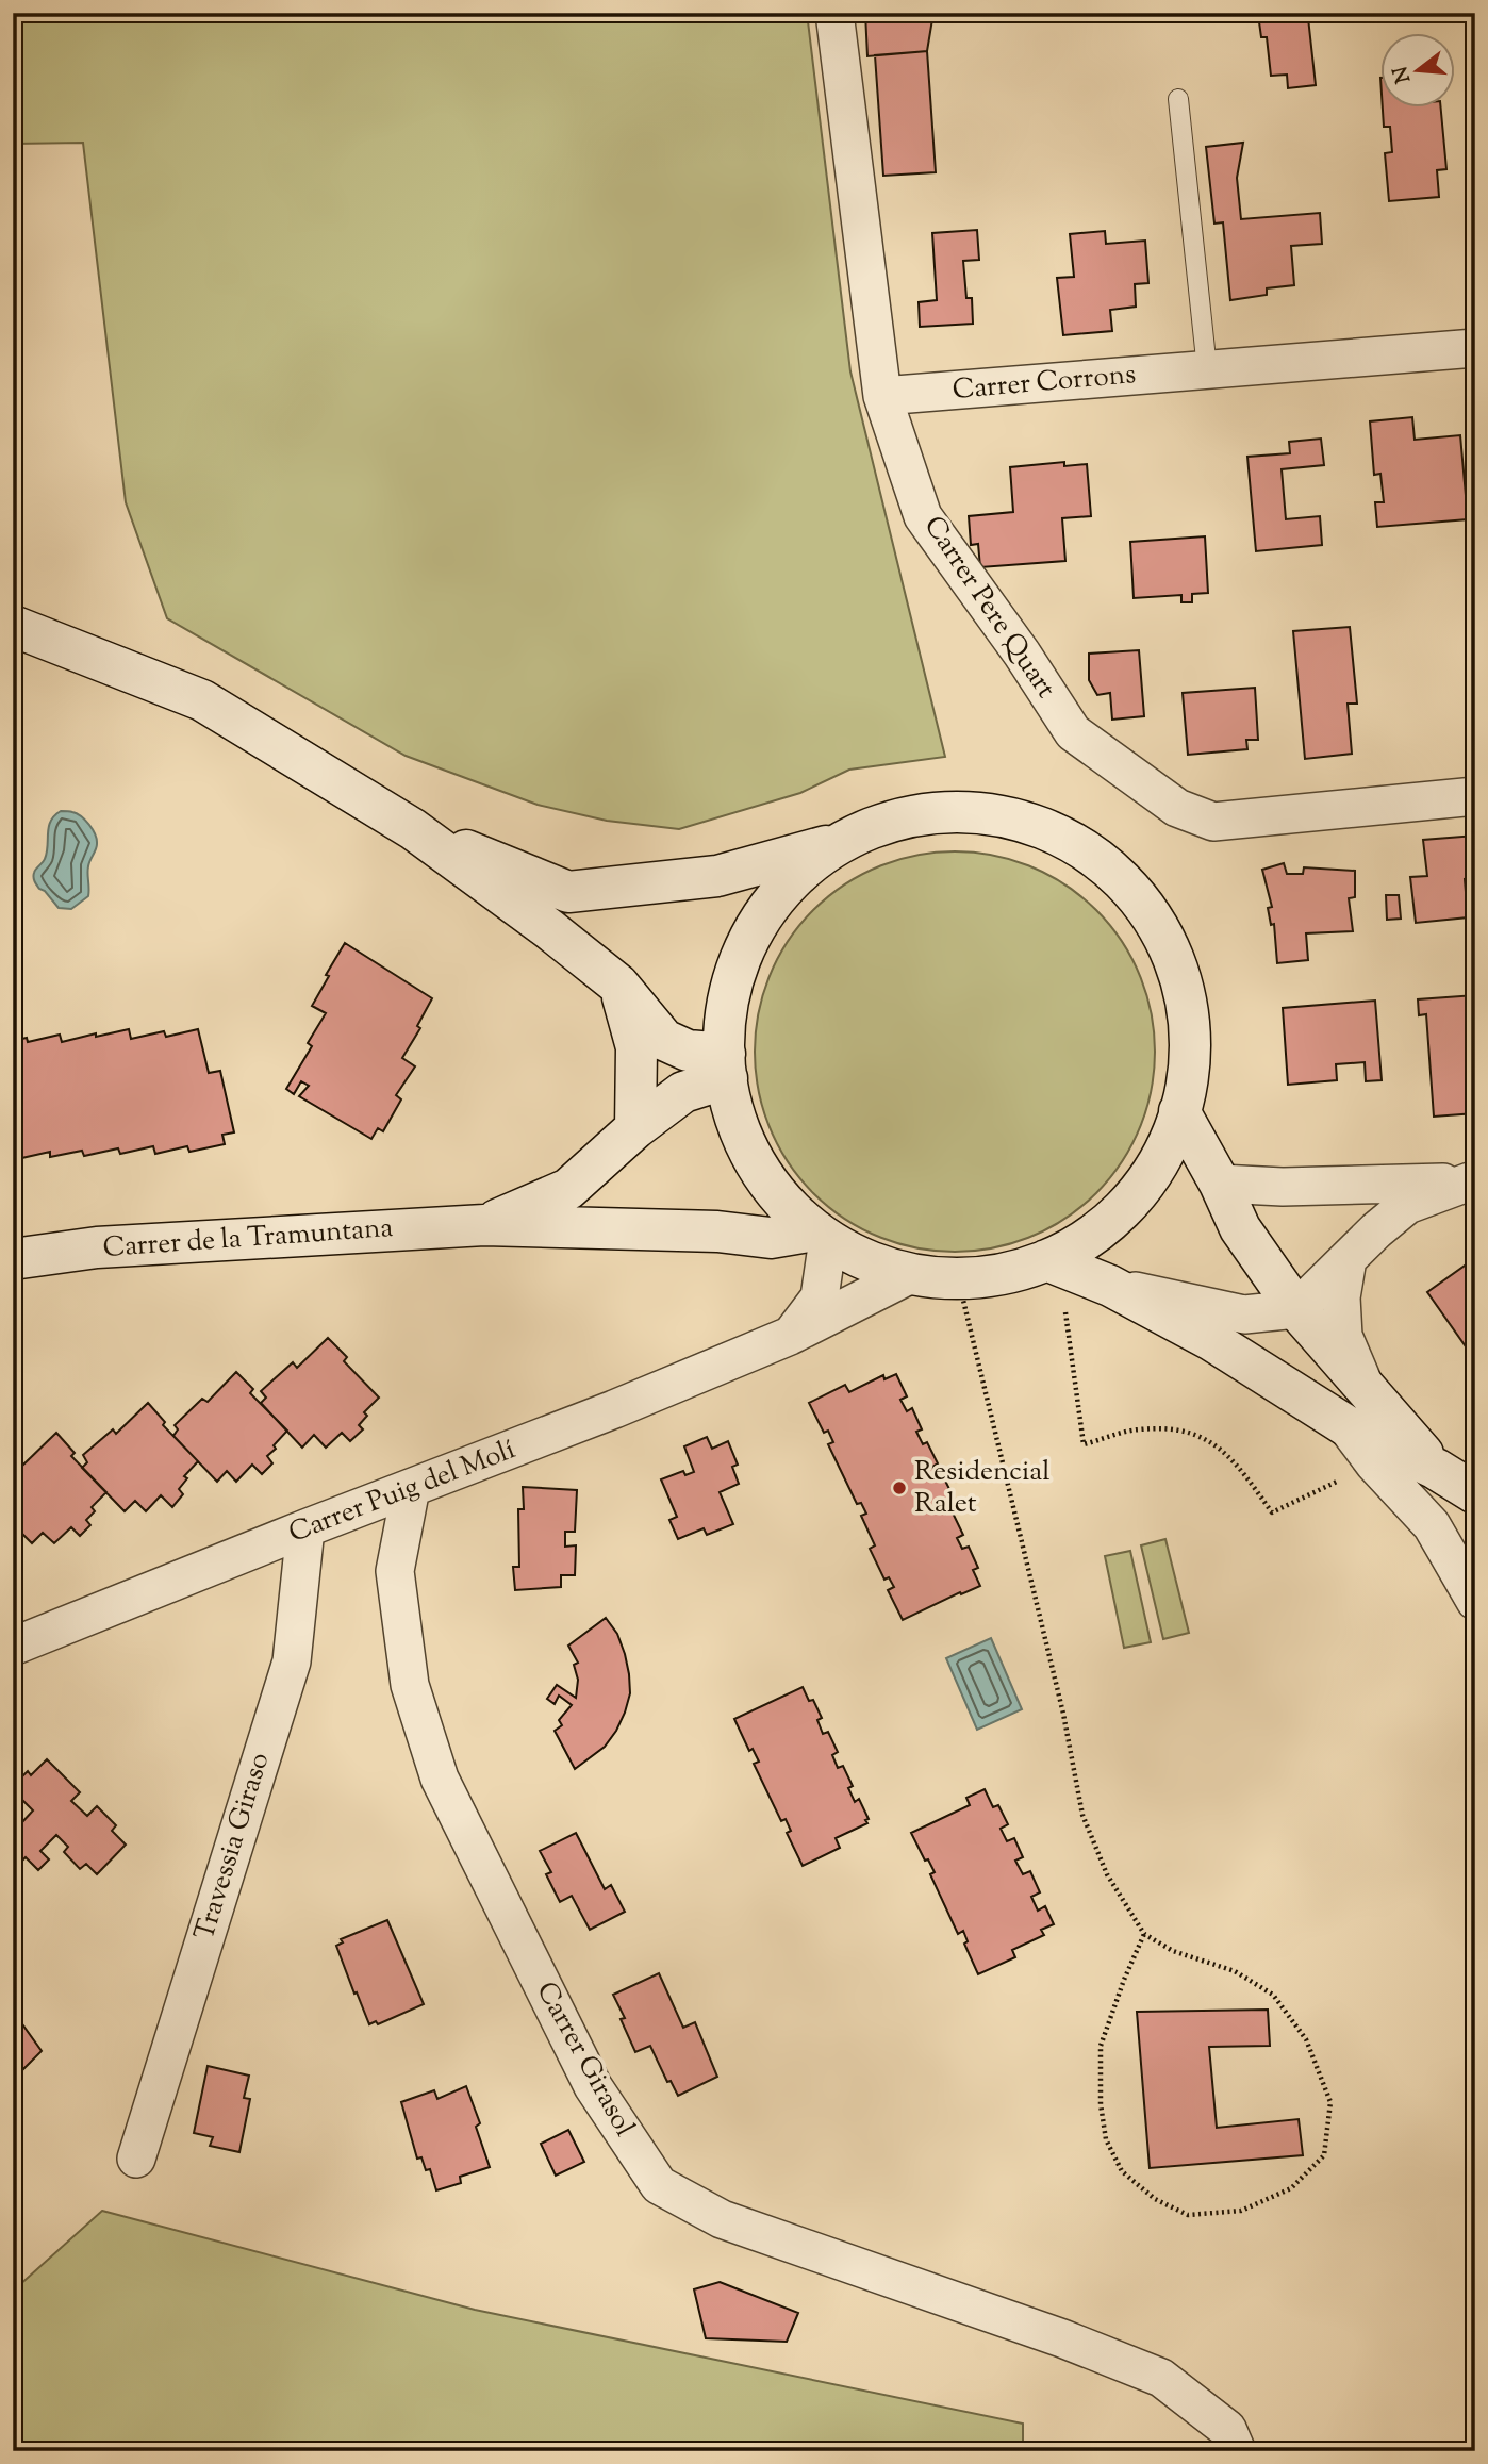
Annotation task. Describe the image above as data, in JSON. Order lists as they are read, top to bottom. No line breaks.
{"streets":{"main road":["Carrer de la Tramuntana"],"street":["Carrer Corrons","Carrer Pere Quart","Carrer Puig del Molí","Travessia Giraso","Carrer Girasol"]},"crossings":[["Carrer Corrons","Carrer Pere Quart"],["Carrer Puig del Molí","Travessia Giraso"],["Carrer Puig del Molí","Carrer Girasol"]],"places":["Residencial Ralet"],"north":"left"}
